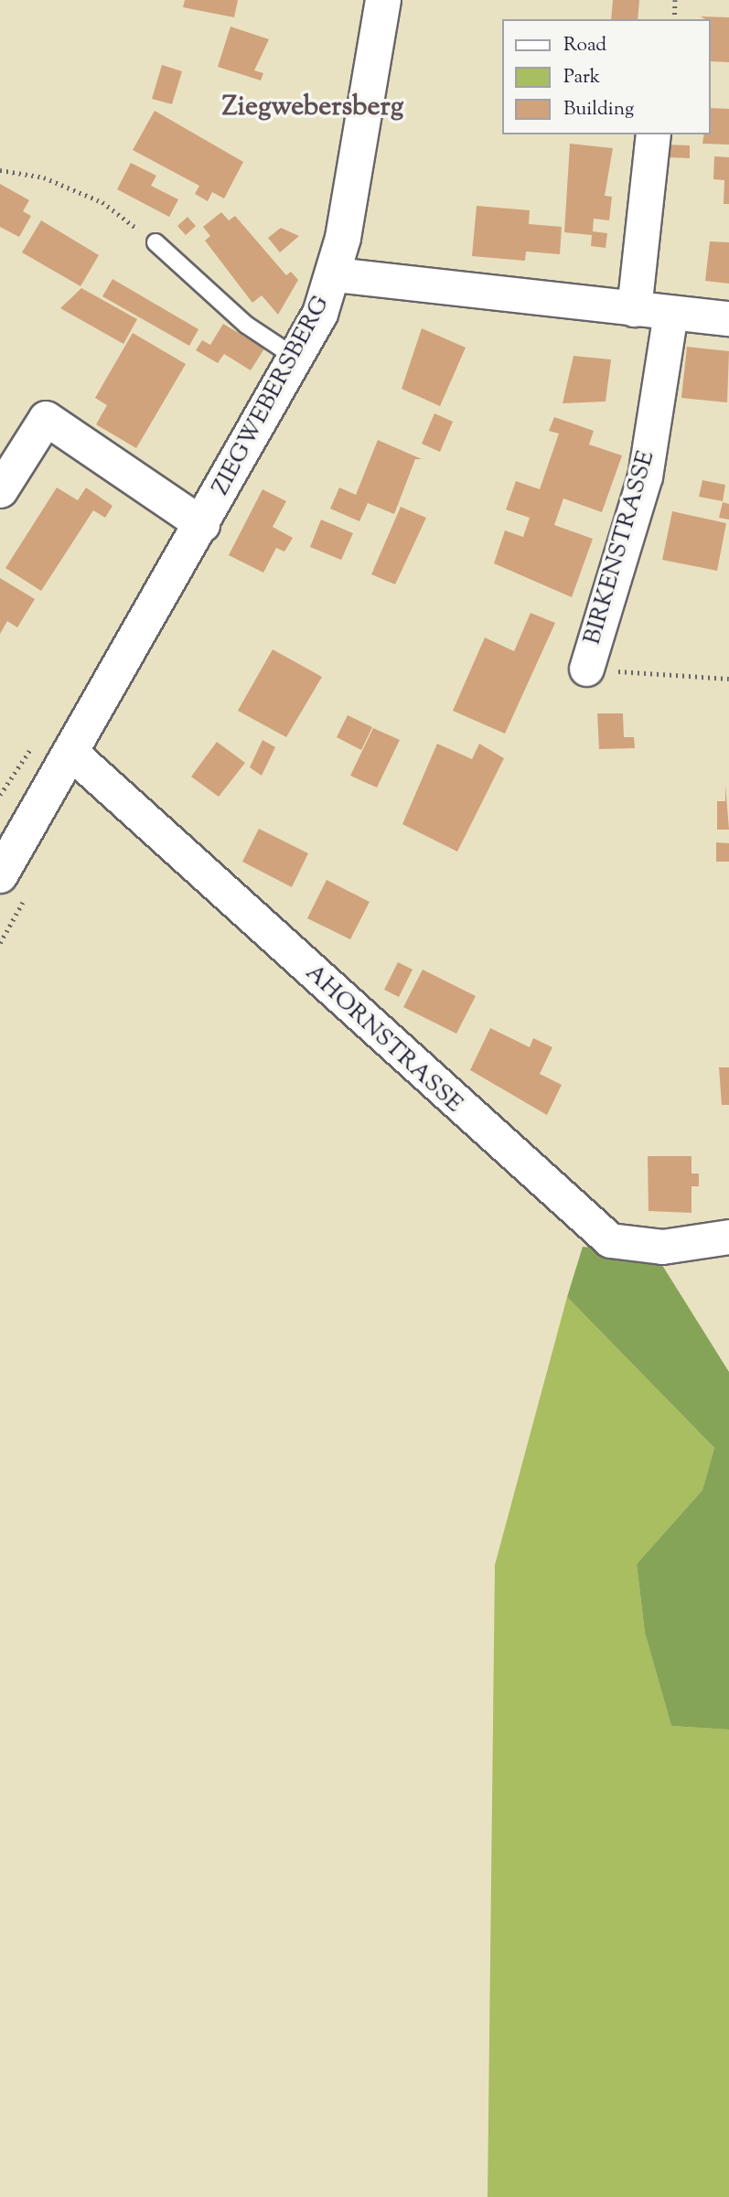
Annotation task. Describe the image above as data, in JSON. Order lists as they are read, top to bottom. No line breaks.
{"streets":{"main road":["ZIEGWEBERSBERG"],"street":["BIRKENSTRASSE","AHORNSTRASSE"]},"crossings":[["ZIEGWEBERSBERG","AHORNSTRASSE"]],"districts":["Ziegwebersberg"],"legend":["Road","Park","Building"]}
